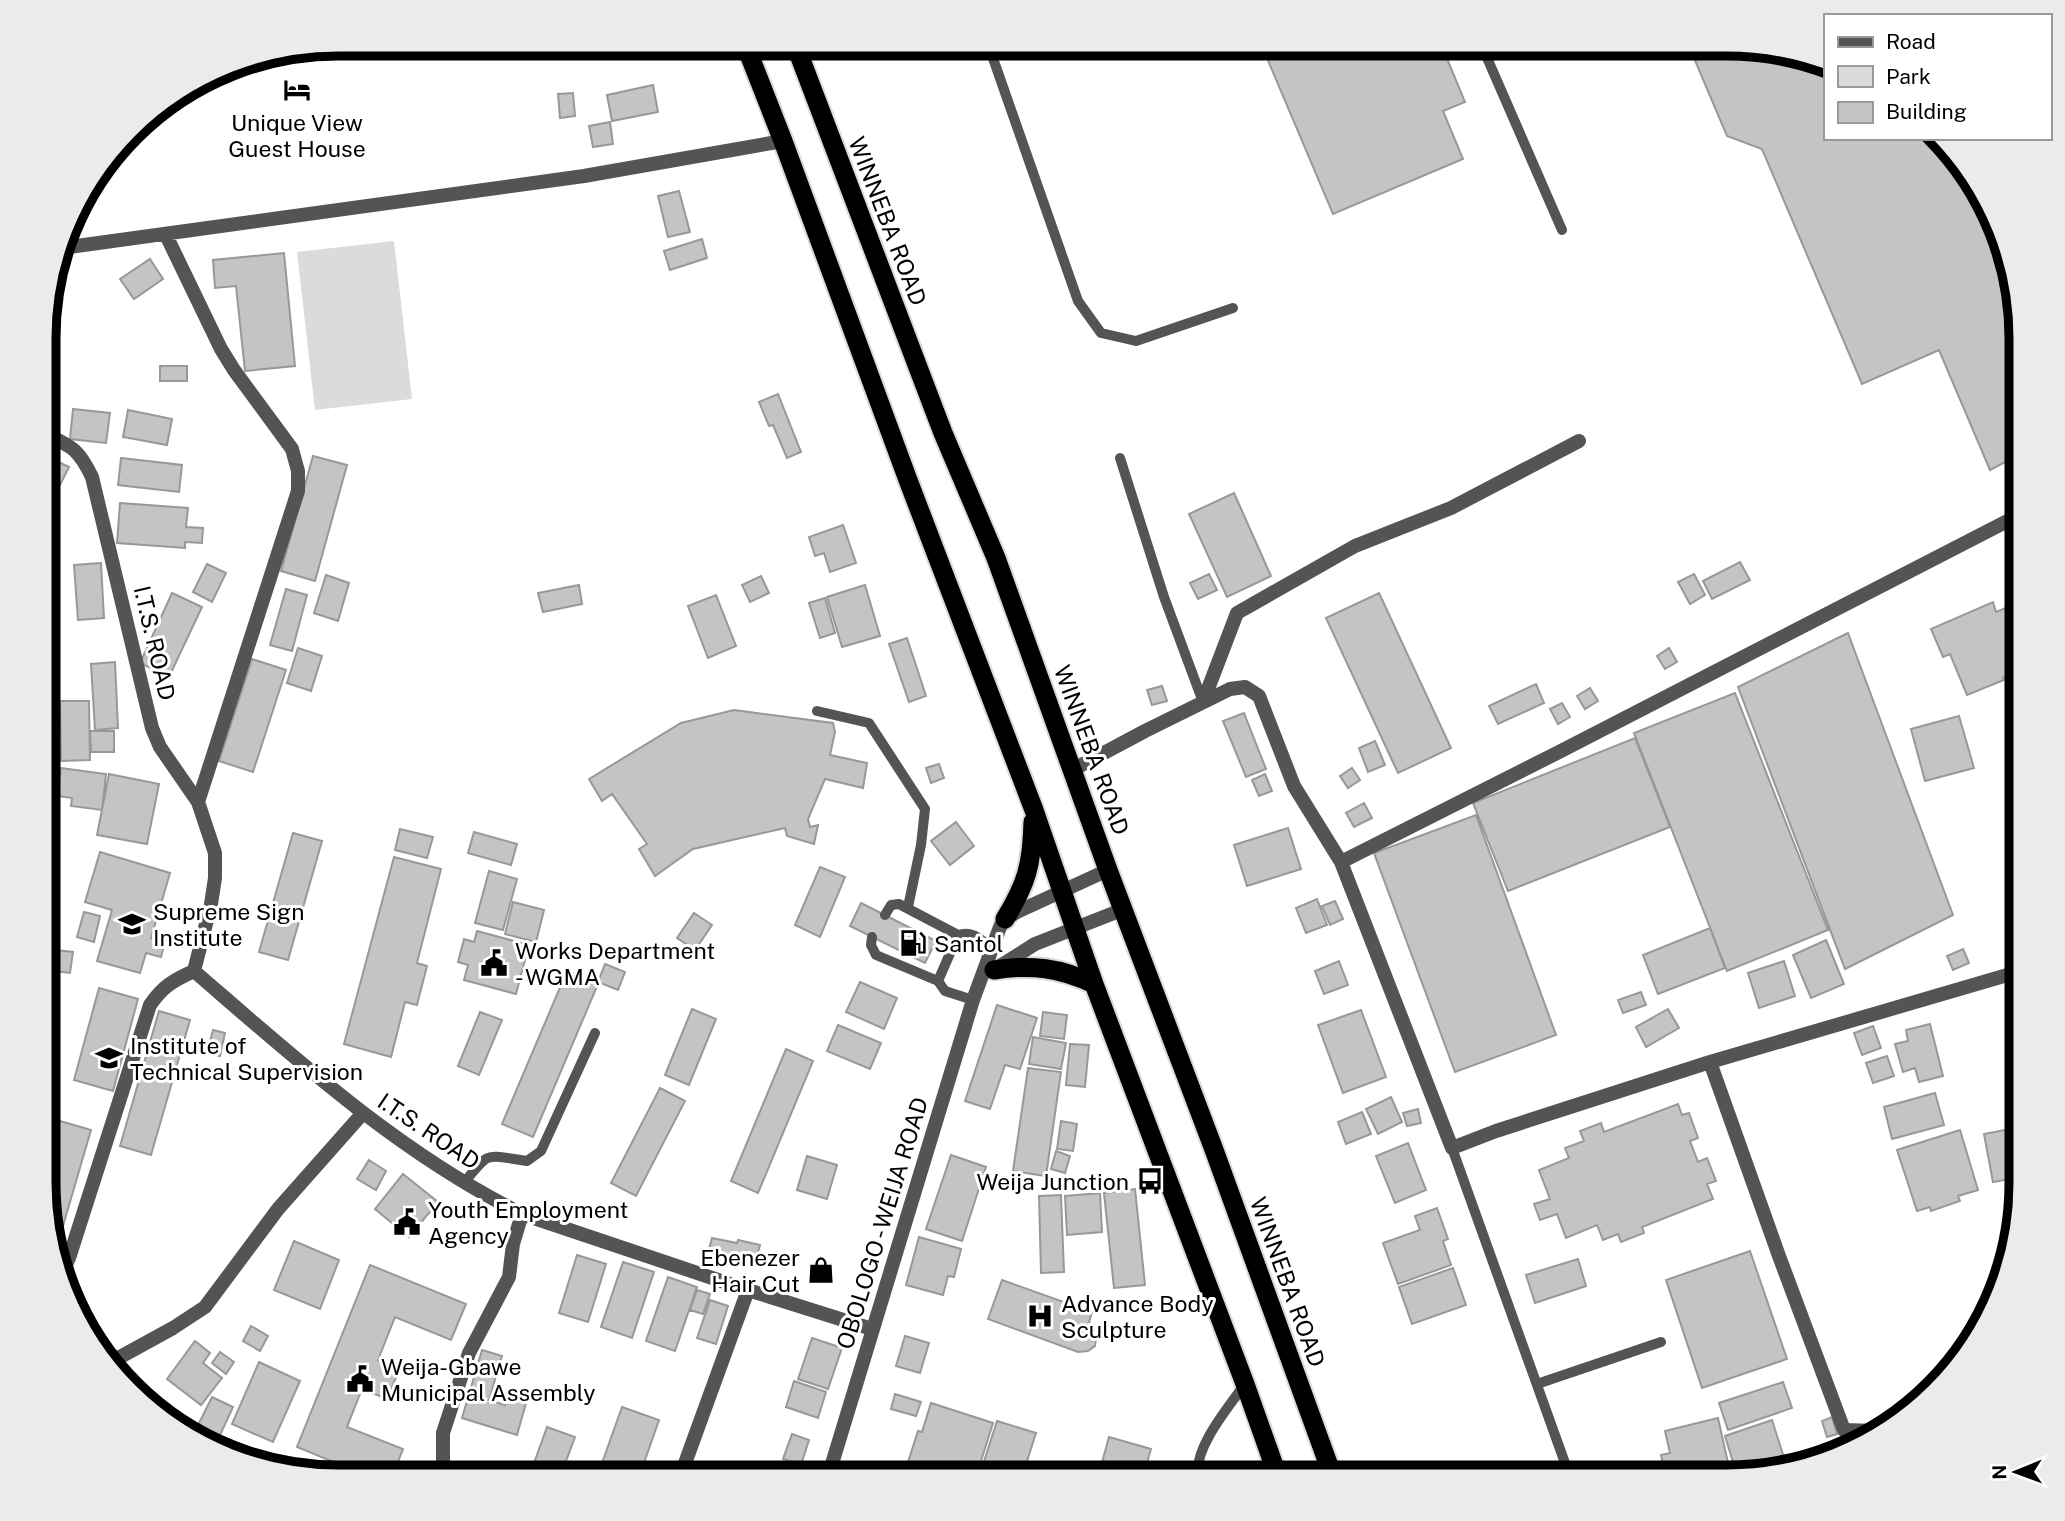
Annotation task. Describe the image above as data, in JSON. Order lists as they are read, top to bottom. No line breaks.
{"streets":{"highway":["WINNEBA ROAD"],"street":["I.T.S. ROAD","OBOLOGO - WEIJA ROAD"]},"crossings":[["I.T.S. ROAD","OBOLOGO - WEIJA ROAD"]],"places":{"hotel":["Unique View Guest House"],"school or university":["Supreme Sign Institute","Institute of Technical Supervision"],"fuel station":["Santol"],"public building":["Works Department - WGMA","Youth Employment Agency","Weija-Gbawe Municipal Assembly"],"bus stop":["Weija Junction"],"shop":["Ebenezer Hair Cut"],"hospital":["Advance Body Sculpture"]},"legend":["Road","Park","Building"],"north":"left"}
